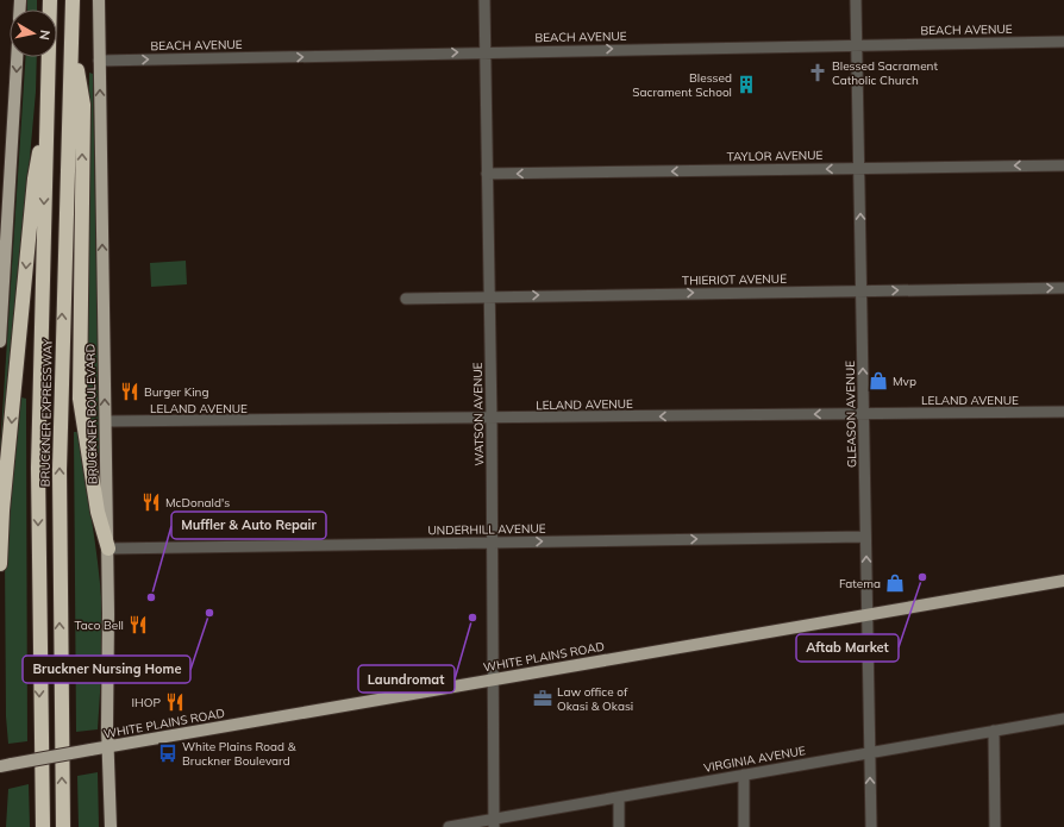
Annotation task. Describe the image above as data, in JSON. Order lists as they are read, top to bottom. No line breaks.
{"streets":{"highway":["BRUCKNER EXPRESSWAY"],"main road":["BRUCKNER BOULEVARD","WHITE PLAINS ROAD"],"street":["BEACH AVENUE","TAYLOR AVENUE","THIERIOT AVENUE","LELAND AVENUE","WATSON AVENUE","GLEASON AVENUE","UNDERHILL AVENUE","VIRGINIA AVENUE"]},"crossings":[["BEACH AVENUE","BRUCKNER BOULEVARD"],["BEACH AVENUE","WATSON AVENUE"],["BEACH AVENUE","GLEASON AVENUE"],["TAYLOR AVENUE","WATSON AVENUE"],["TAYLOR AVENUE","GLEASON AVENUE"],["THIERIOT AVENUE","WATSON AVENUE"],["THIERIOT AVENUE","GLEASON AVENUE"],["LELAND AVENUE","BRUCKNER BOULEVARD"],["LELAND AVENUE","WATSON AVENUE"],["LELAND AVENUE","GLEASON AVENUE"],["BRUCKNER BOULEVARD","UNDERHILL AVENUE"],["BRUCKNER BOULEVARD","WHITE PLAINS ROAD"],["WATSON AVENUE","UNDERHILL AVENUE"],["WATSON AVENUE","WHITE PLAINS ROAD"],["WATSON AVENUE","VIRGINIA AVENUE"],["GLEASON AVENUE","UNDERHILL AVENUE"],["GLEASON AVENUE","WHITE PLAINS ROAD"],["GLEASON AVENUE","VIRGINIA AVENUE"]],"one_way":["BEACH AVENUE","TAYLOR AVENUE","THIERIOT AVENUE","LELAND AVENUE","GLEASON AVENUE","UNDERHILL AVENUE"],"places":{"church":["Blessed Sacrament Catholic Church"],"building":["Blessed Sacrament School"],"shop":["Mvp","Fatema"],"restaurant":["Burger King","McDonald's","Taco Bell","IHOP"],"other":["Aftab Market","Muffler & Auto Repair","Bruckner Nursing Home","Laundromat"],"office":["Law office of Okasi & Okasi"],"bus stop":["White Plains Road & Bruckner Boulevard"]},"north":"right"}
